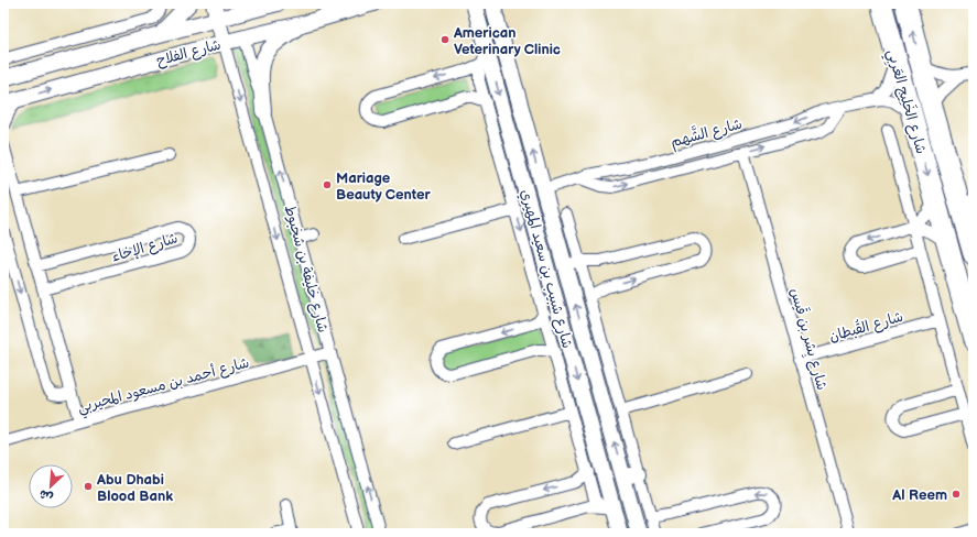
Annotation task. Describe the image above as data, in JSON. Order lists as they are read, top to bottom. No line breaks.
{"streets":{"highway":["شارع الخَلِيج العَربِي"],"street":["شارع الفلاح","شارع الشَّهم","شارع الإخاء","شارع خليفة بن شخبوط","شارع شبيب بن سعيد المهيري","شارع القُبطان","شارع بِشر بن قَيس","شارع أحمد بن مسعود المحيربي"]},"crossings":[["شارع الفلاح","شارع خليفة بن شخبوط"],["شارع الخَلِيج العَربِي","شارع الشَّهم"],["شارع الشَّهم","شارع شبيب بن سعيد المهيري"],["شارع خليفة بن شخبوط","شارع أحمد بن مسعود المحيربي"],["شارع القُبطان","شارع بِشر بن قَيس"]],"places":["American Veterinary Clinic","Mariage Beauty Center","Abu Dhabi Blood Bank","Al Reem"],"north":"bottom left"}
